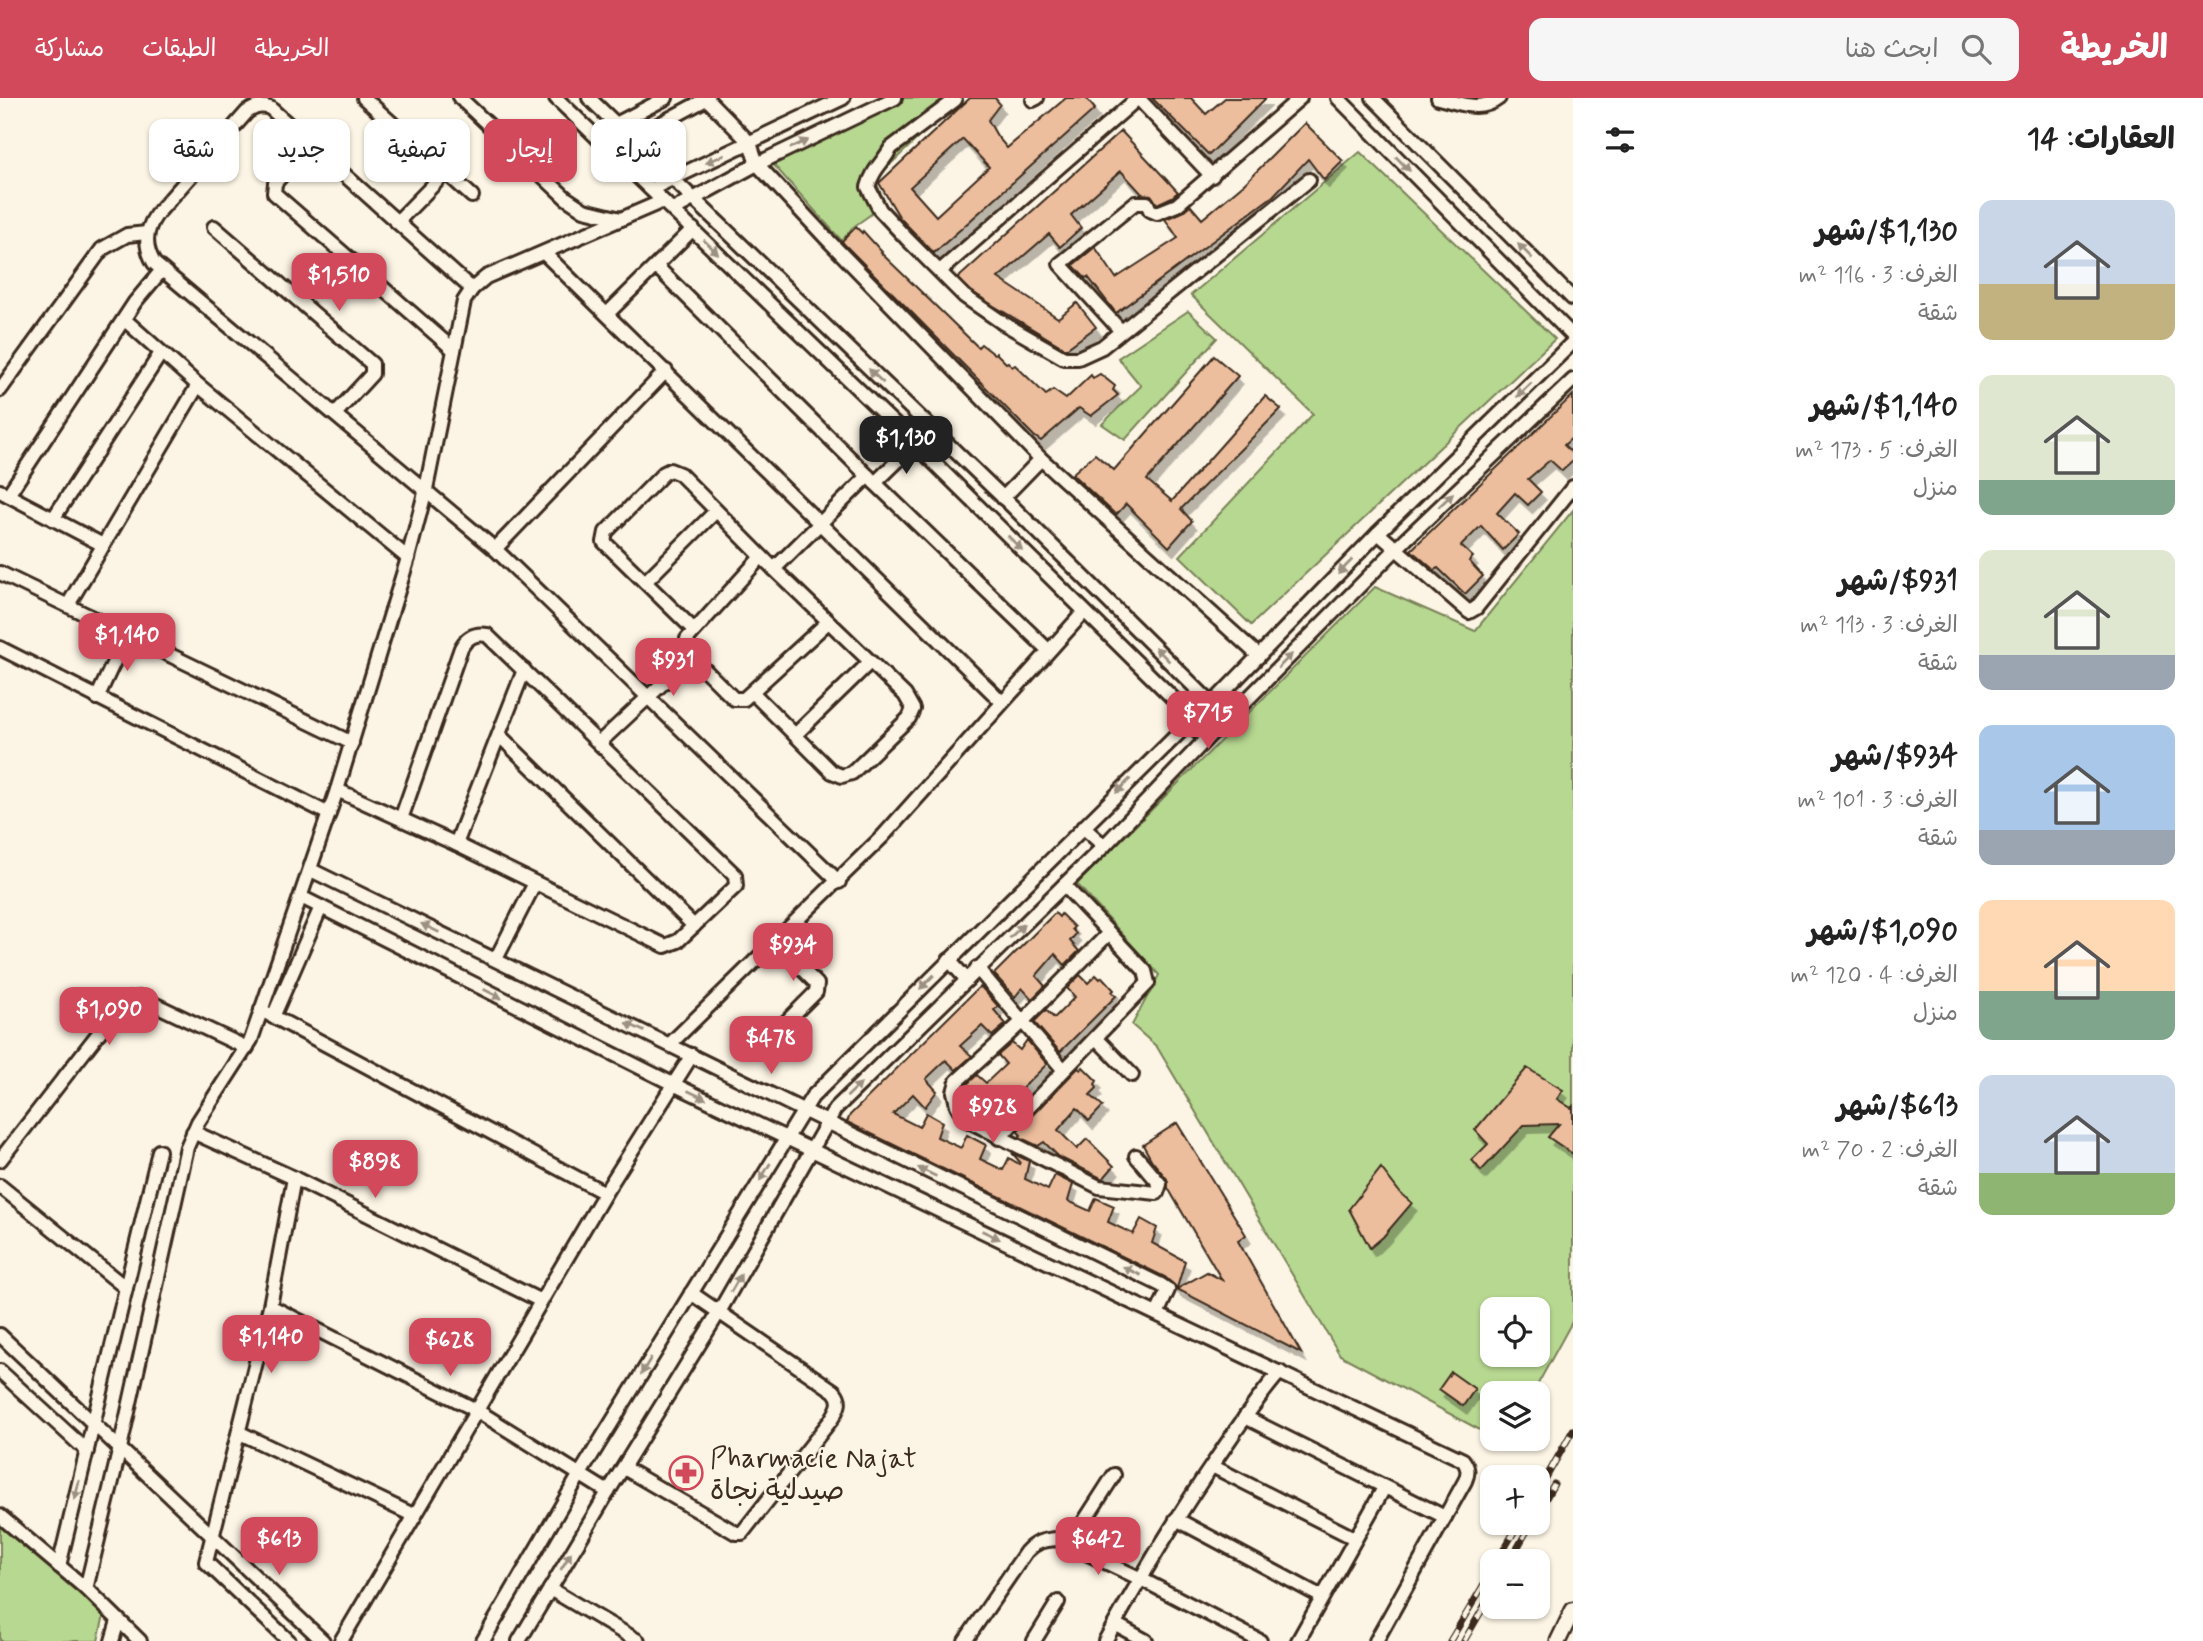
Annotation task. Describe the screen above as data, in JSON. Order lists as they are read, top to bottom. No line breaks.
{"places":{"pharmacy":["Pharmacie Najat صيدلية نجاة"]},"page":{"header":"الخريطة","search":"ابحث هنا","nav":["الخريطة","الطبقات","مشاركة"],"heading":"العقارات: 14","chip":["شراء","إيجار","تصفية","جديد","شقة"],"list":[{"name":"$1,130/شهر","note":"الغرف: 3 · 116 m² · شقة"},{"name":"$1,140/شهر","note":"الغرف: 5 · 173 m² · منزل"},{"name":"$931/شهر","note":"الغرف: 3 · 113 m² · شقة"},{"name":"$934/شهر","note":"الغرف: 3 · 101 m² · شقة"},{"name":"$1,090/شهر","note":"الغرف: 4 · 120 m² · منزل"},{"name":"$613/شهر","note":"الغرف: 2 · 70 m² · شقة"}],"price":["$1,510","$1,130","$1,140","$931","$715","$934","$1,090","$478","$928","$898","$1,140","$628","$613","$642"],"map_buttons":["+","−"]}}
